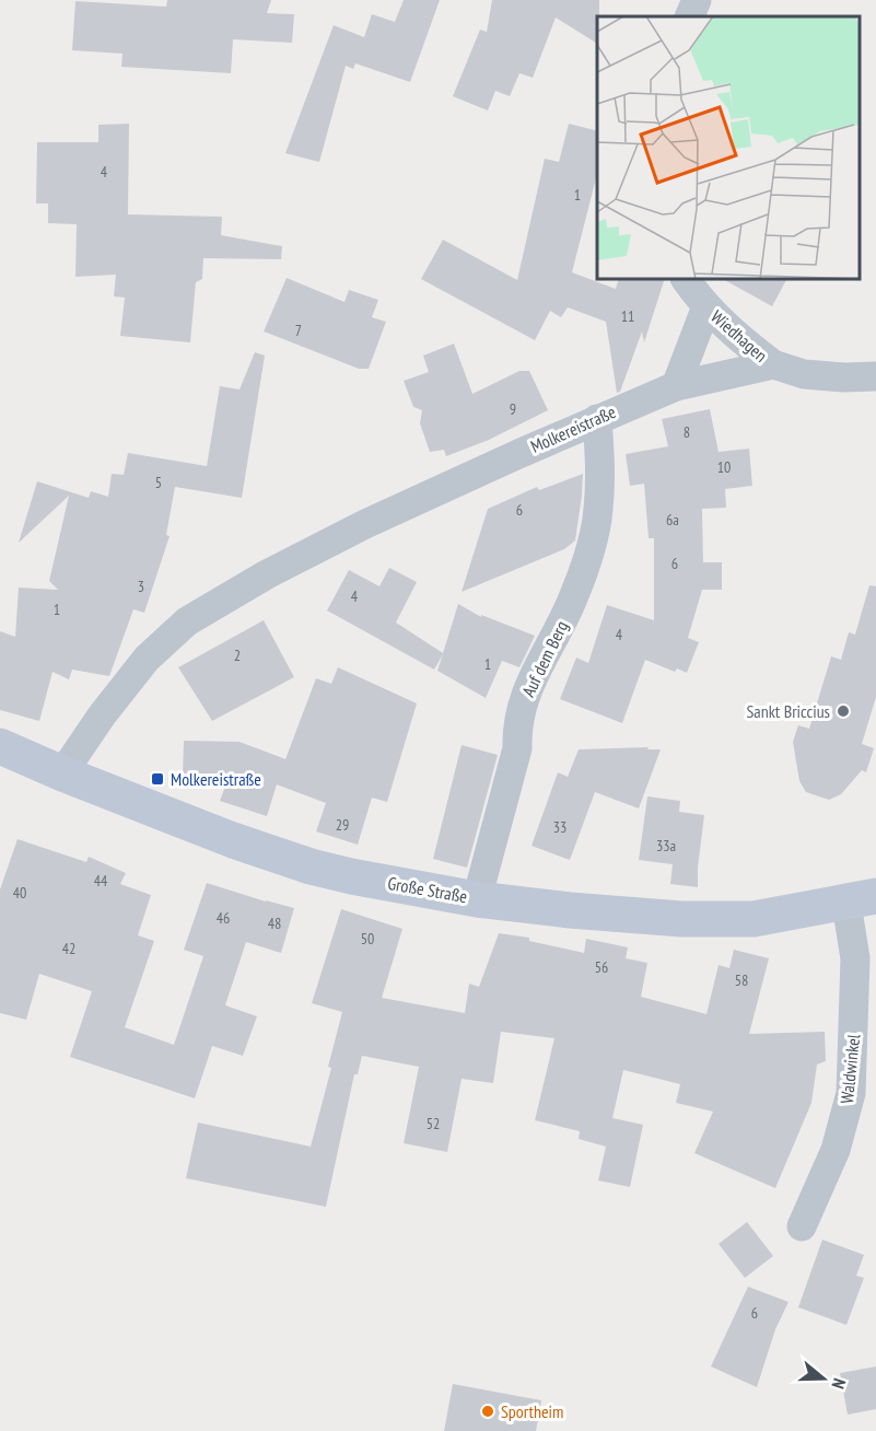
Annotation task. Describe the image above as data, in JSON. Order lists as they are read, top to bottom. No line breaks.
{"streets":{"main road":["Große Straße"],"street":["Wiedhagen","Molkereistraße","Auf dem Berg","Waldwinkel"]},"crossings":[["Wiedhagen","Molkereistraße"],["Molkereistraße","Auf dem Berg"],["Molkereistraße","Große Straße"],["Auf dem Berg","Große Straße"],["Große Straße","Waldwinkel"]],"places":{"other":["Sankt Briccius","Sportheim"],"transit":["Molkereistraße"]},"house_numbers":["4","1","11","7","9","8","10","5","6","6a","6","3","4","1","4","2","1","29","33","33a","44","40","46","48","50","42","56","58","52","6"],"north":"right"}
